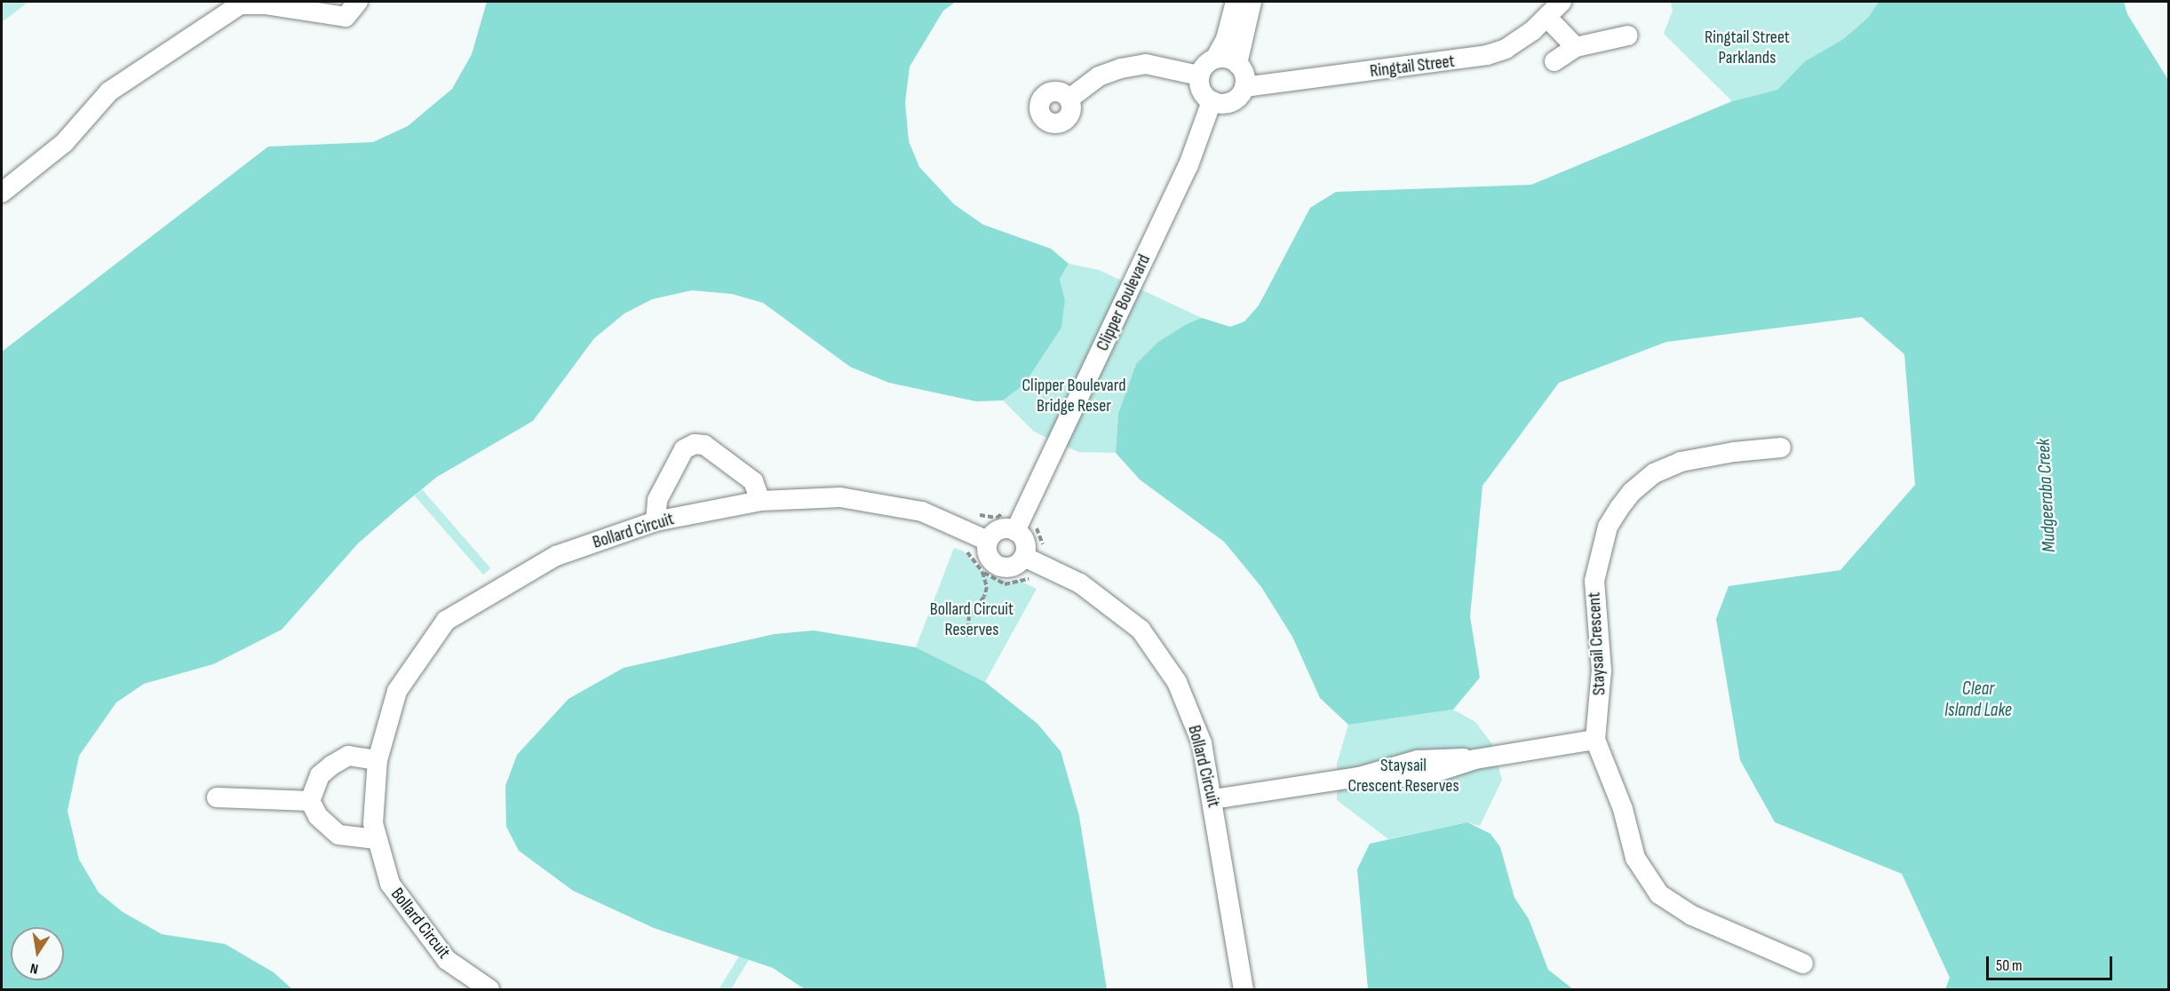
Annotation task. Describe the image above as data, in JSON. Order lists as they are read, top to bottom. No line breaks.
{"streets":{"street":["Ringtail Street","Clipper Boulevard","Bollard Circuit","Staysail Crescent"]},"crossings":[["Ringtail Street","Clipper Boulevard"],["Clipper Boulevard","Bollard Circuit"]],"water":["Mudgeeraba Creek","Clear Island Lake"],"parks":["Ringtail Street Parklands","Clipper Boulevard Bridge Reser","Bollard Circuit Reserves","Staysail Crescent Reserves"],"scale_bar":"50 m","north":"bottom"}
